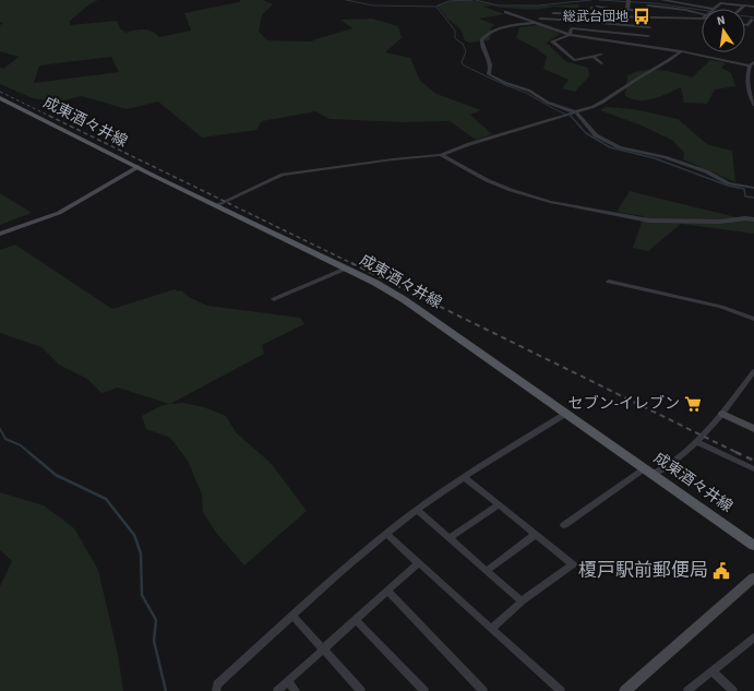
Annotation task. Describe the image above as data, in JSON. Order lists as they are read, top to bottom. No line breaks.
{"streets":{"main road":["成東酒々井線"]},"places":{"bus stop":["総武台団地"],"supermarket":["セブン-イレブン"],"public building":["榎戸駅前郵便局"]},"north":"top"}
